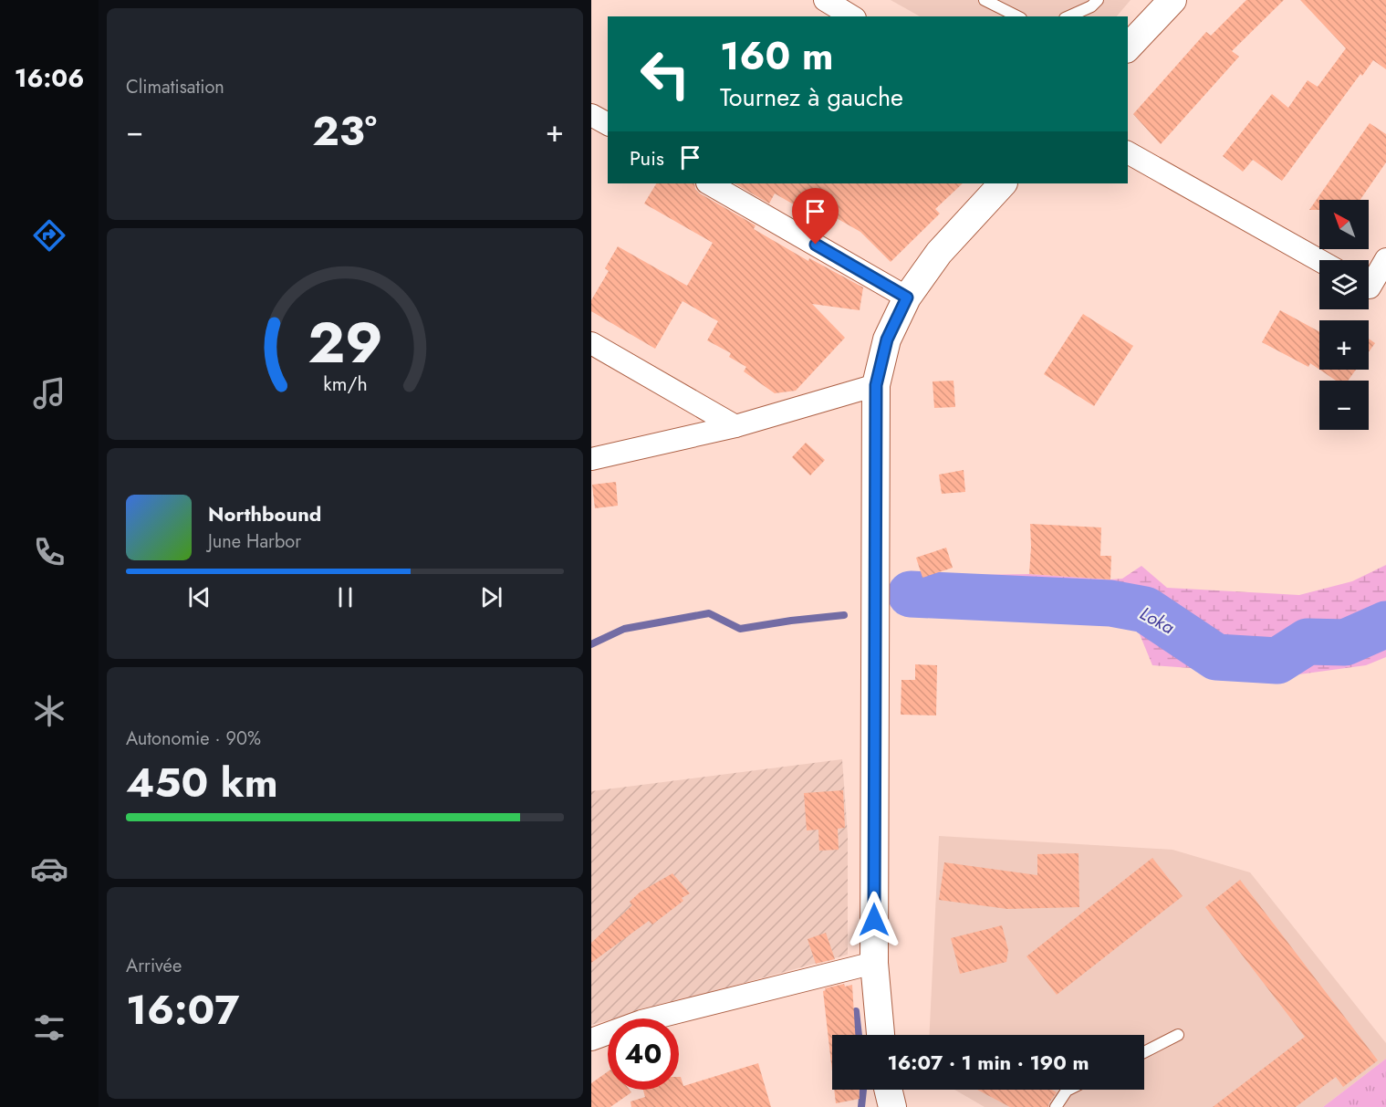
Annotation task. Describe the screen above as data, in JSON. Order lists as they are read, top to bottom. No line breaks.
{"water":["Loka"],"north":"top left","page":{"tabs":"16:06","tile":["Climatisation",["Autonomie · 90%","450 km"],["Arrivée","16:07"]],"turn":["160 m","Tournez à gauche"],"heat":["−","23°","+"],"then":"Puis","map_buttons":["+","−"],"song":["Northbound","June Harbor"],"limit":"40","trip":"16:07 · 1 min · 190 m","gauge":["29","km/h"]}}
